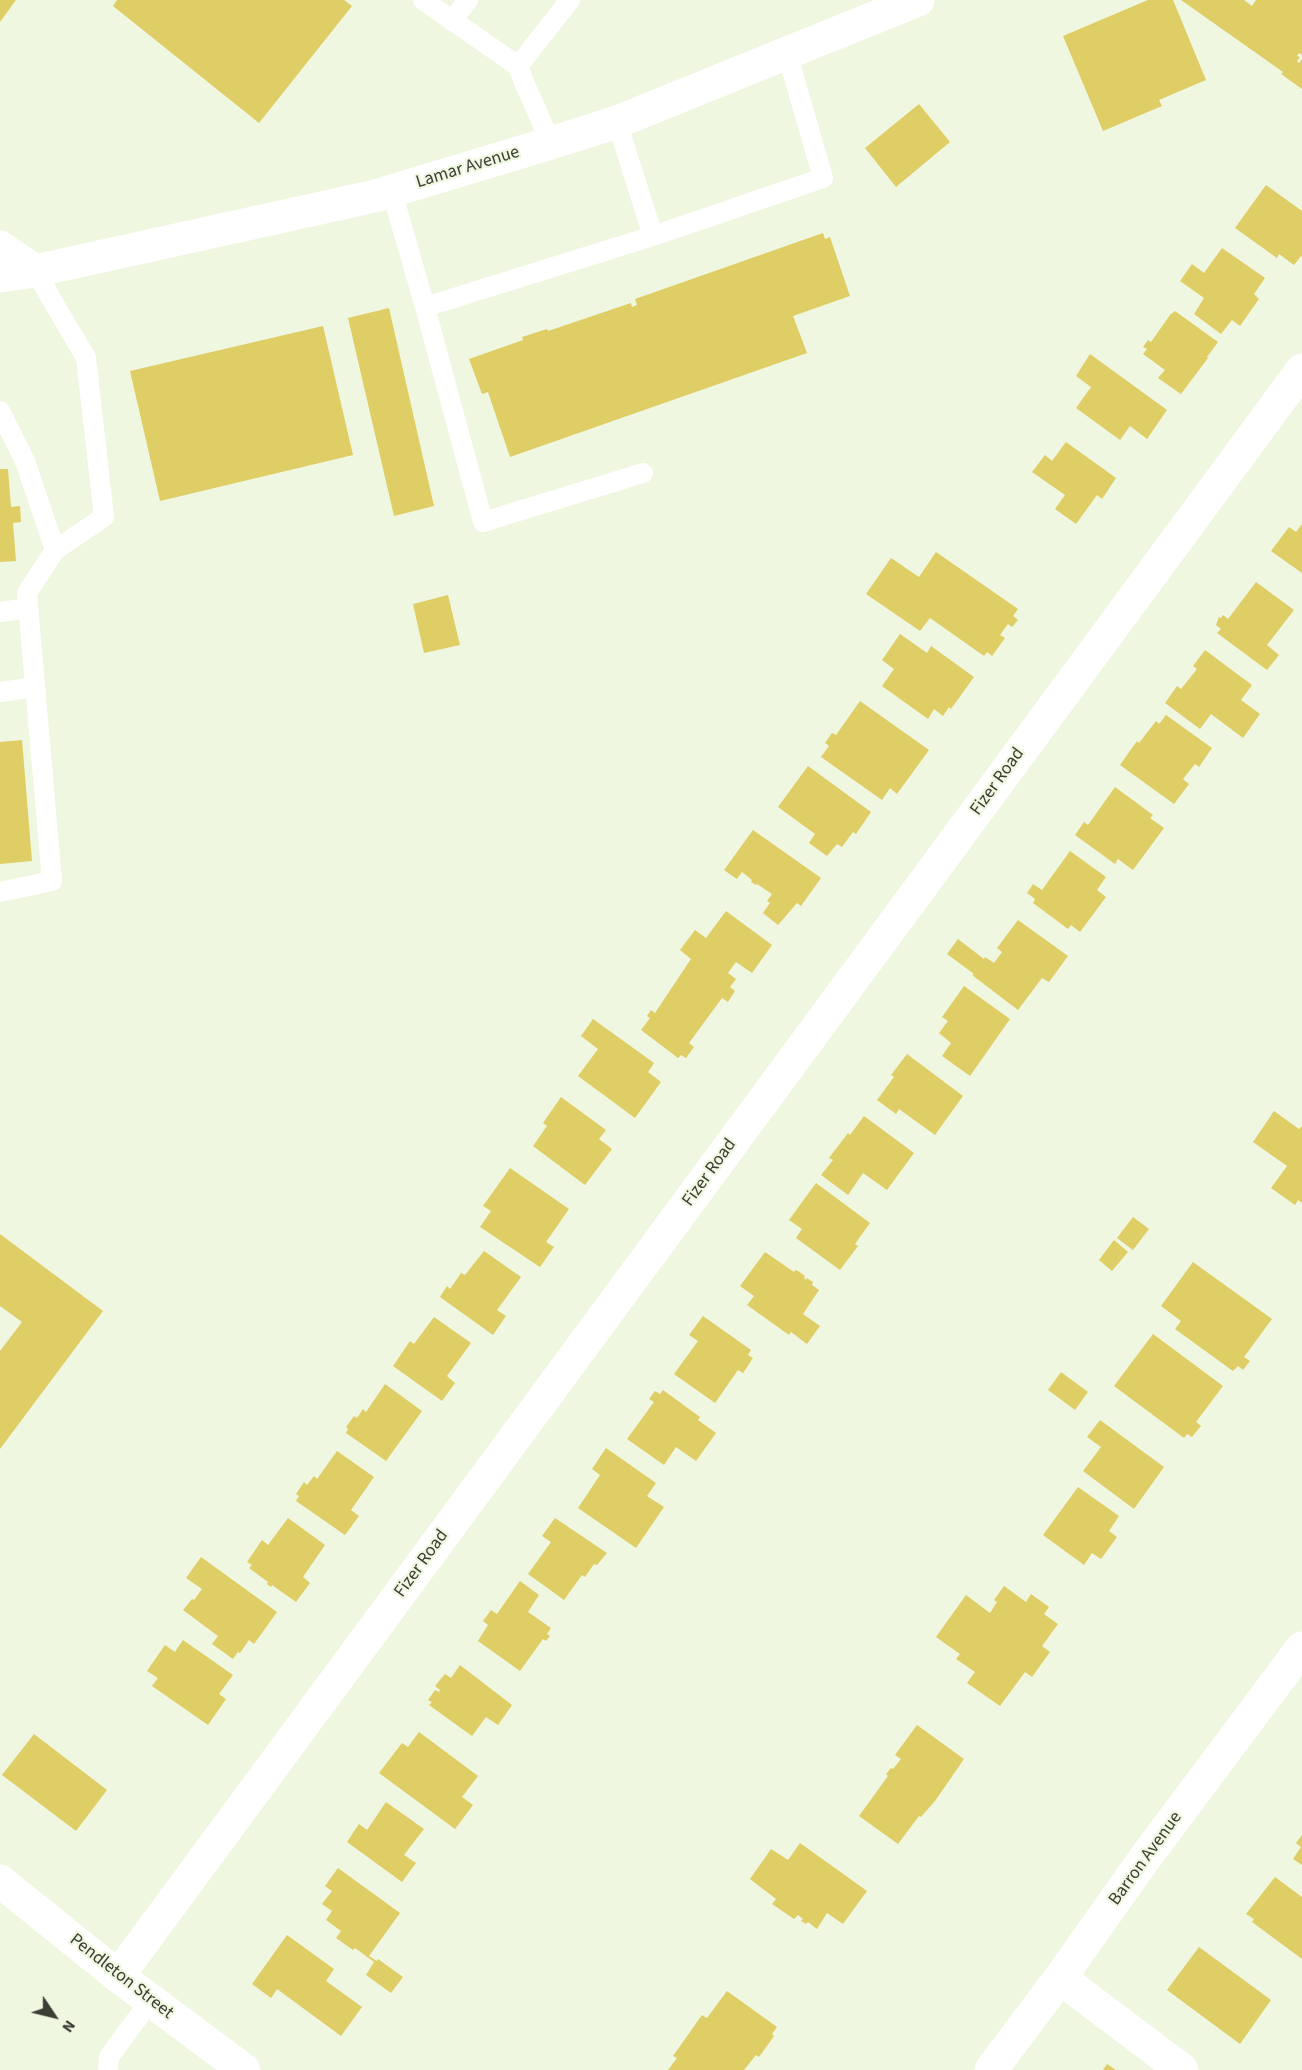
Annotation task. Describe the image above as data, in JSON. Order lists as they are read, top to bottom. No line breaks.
{"streets":{"street":["Lamar Avenue","Fizer Road","Barron Avenue","Pendleton Street"]},"crossings":[["Fizer Road","Pendleton Street"]],"north":"bottom right"}
